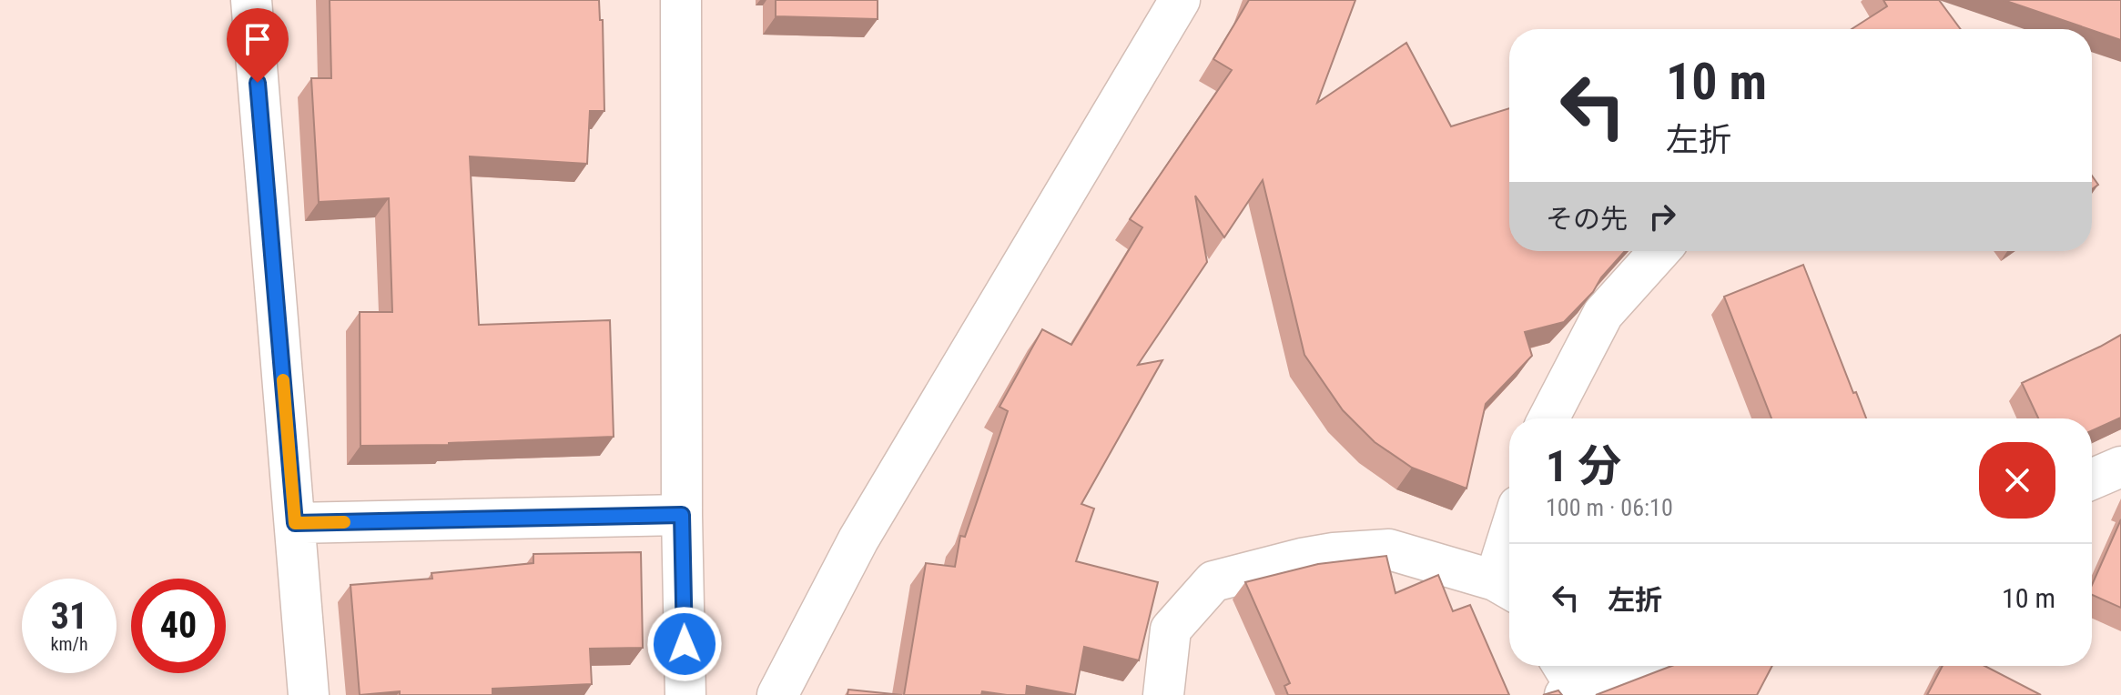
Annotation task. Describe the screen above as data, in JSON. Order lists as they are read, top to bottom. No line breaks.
{"page":{"turn":["10 m","左折"],"then":"その先","heading":["1 分","100 m · 06:10"],"list":[{"name":"左折","value":"10 m"}],"speed":"31 km/h","limit":"40"}}
